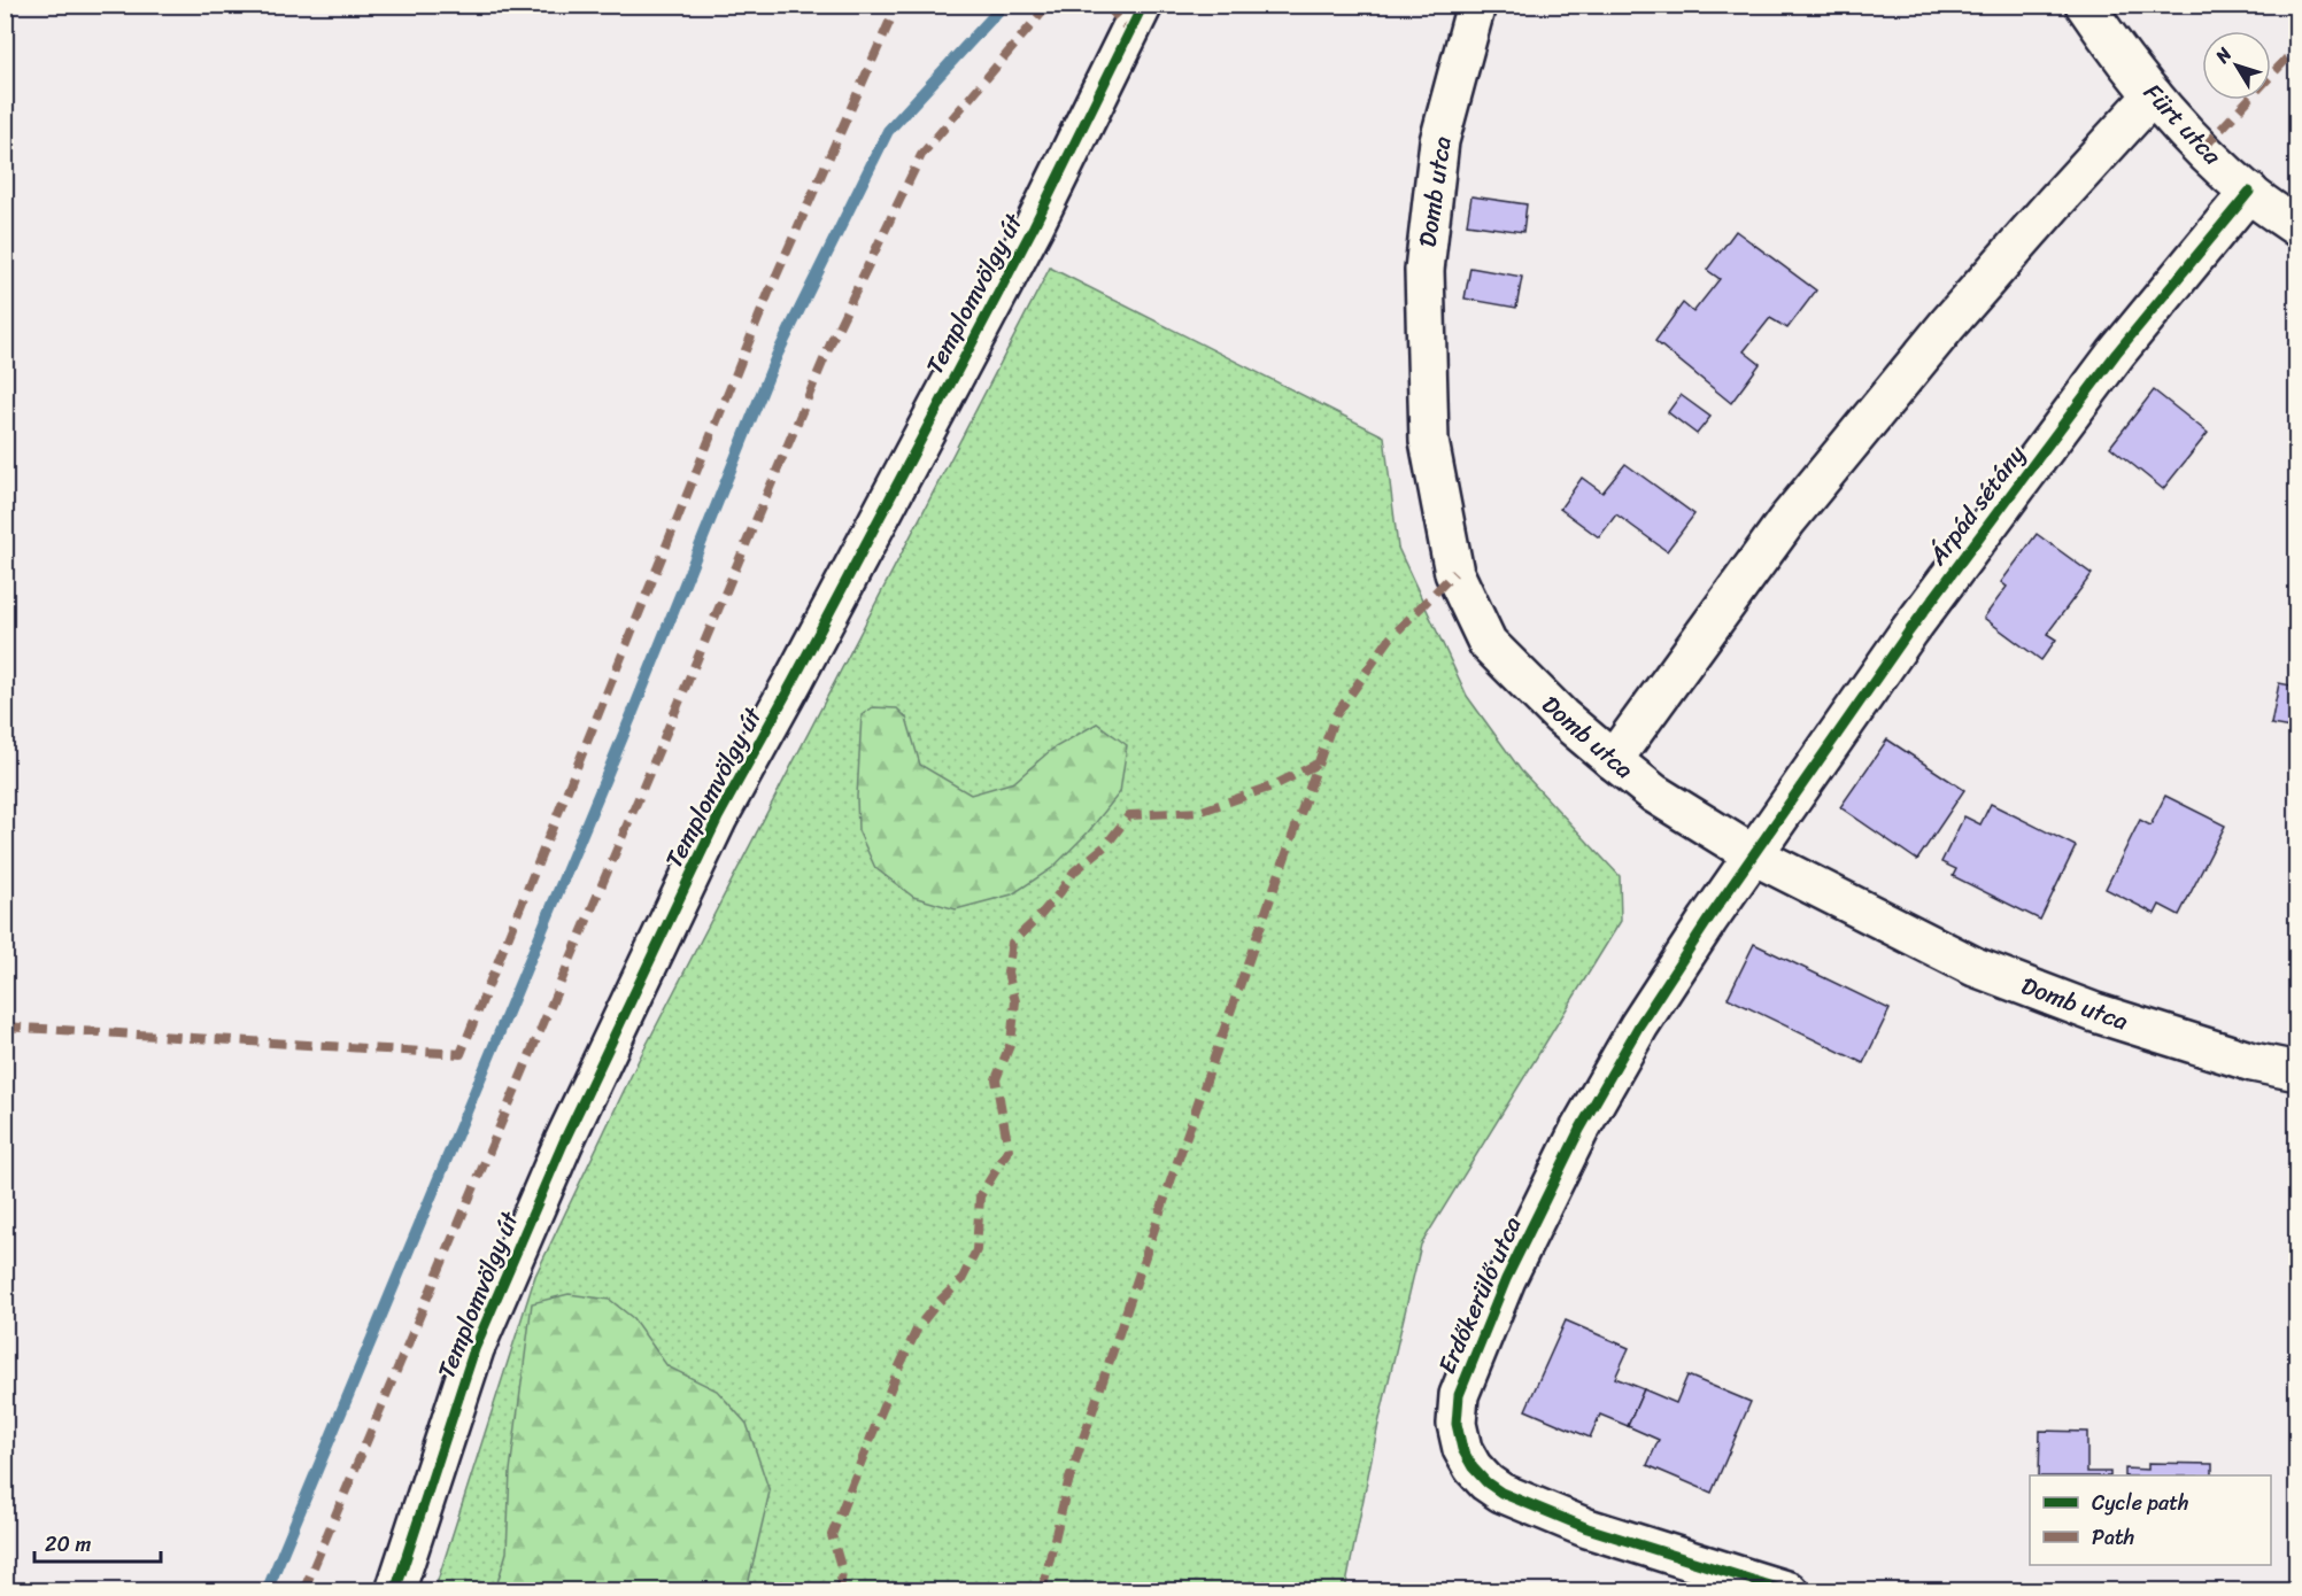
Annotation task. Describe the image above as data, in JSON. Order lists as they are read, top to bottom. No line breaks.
{"streets":{"street":["Fürt utca","Domb utca","Templomvölgy út","Árpád sétány","Erdőkerülő utca"]},"crossings":[["Fürt utca","Árpád sétány"],["Domb utca","Árpád sétány"],["Domb utca","Erdőkerülő utca"],["Árpád sétány","Erdőkerülő utca"]],"legend":["Cycle path","Path"],"scale_bar":"20 m","north":"top left"}
